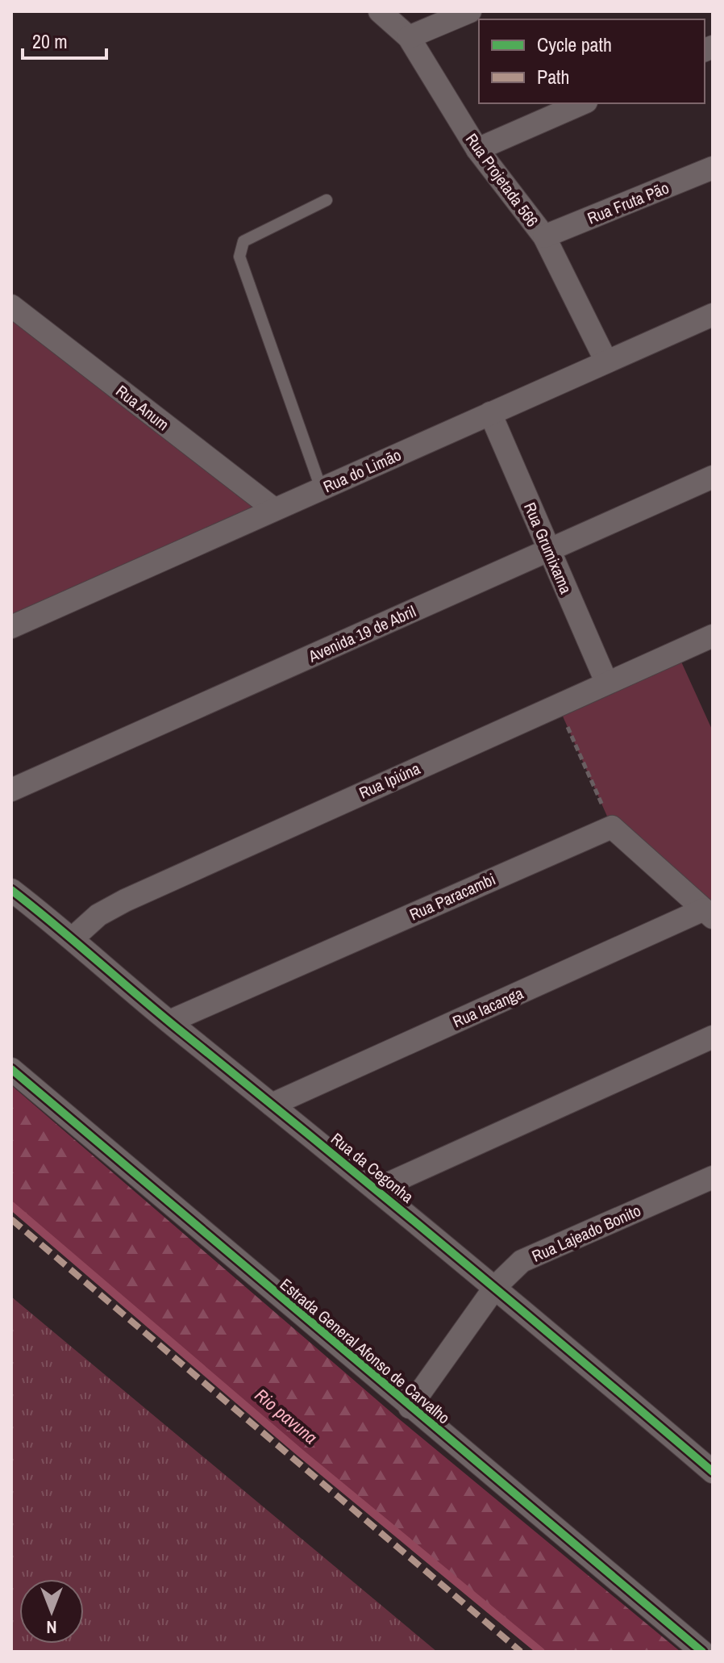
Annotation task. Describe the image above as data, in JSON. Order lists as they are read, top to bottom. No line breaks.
{"streets":{"street":["Rua Projetada 566","Rua Fruta Pão","Rua Anum","Rua do Limão","Rua Grumixama","Avenida 19 de Abril","Rua Ipiúna","Rua Paracambi","Rua Iacanga","Rua da Cegonha","Rua Lajeado Bonito","Estrada General Afonso de Carvalho"]},"crossings":[["Rua Projetada 566","Rua Fruta Pão"],["Rua Projetada 566","Rua do Limão"],["Rua Anum","Rua do Limão"],["Rua do Limão","Rua Grumixama"],["Rua Grumixama","Avenida 19 de Abril"],["Rua Grumixama","Rua Ipiúna"],["Rua Ipiúna","Rua da Cegonha"],["Rua Paracambi","Rua da Cegonha"],["Rua Iacanga","Rua da Cegonha"],["Rua da Cegonha","Rua Lajeado Bonito"],["Rua Lajeado Bonito","Estrada General Afonso de Carvalho"]],"water":["Rio pavuna"],"legend":["Cycle path","Path"],"scale_bar":"20 m","north":"bottom"}
